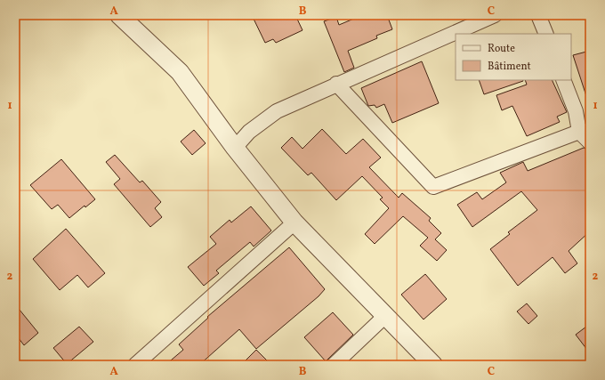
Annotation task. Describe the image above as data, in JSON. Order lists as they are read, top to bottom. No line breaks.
{"legend":["Route","Bâtiment"],"grid":{"columns":["A","B","C"],"rows":["1","2"]}}
